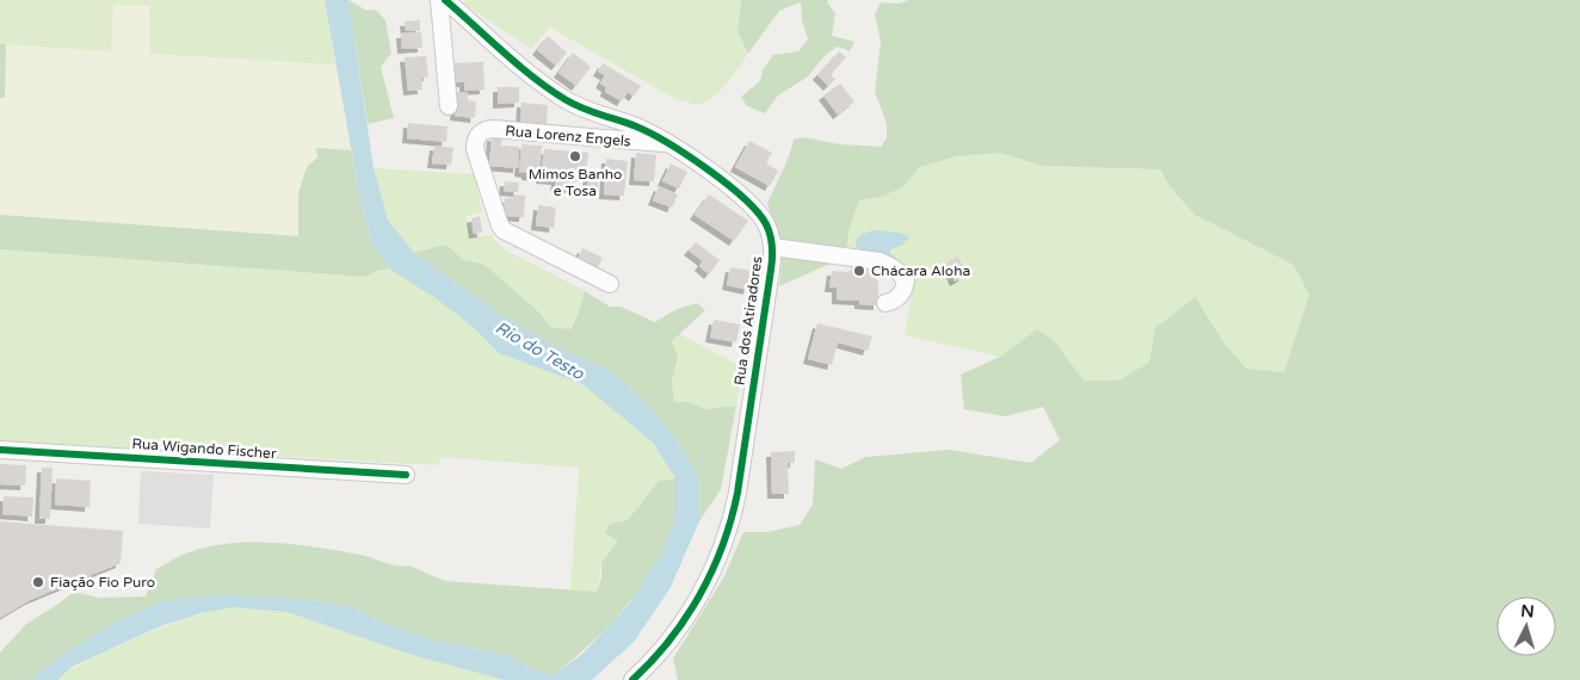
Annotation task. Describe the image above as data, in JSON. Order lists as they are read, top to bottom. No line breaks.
{"streets":{"street":["Rua Lorenz Engels","Rua dos Atiradores","Rua Wigando Fischer"]},"crossings":[["Rua Lorenz Engels","Rua dos Atiradores"]],"water":["Rio do Testo"],"places":["Mimos Banho e Tosa","Chácara Aloha","Fiação Fio Puro"],"north":"top"}
